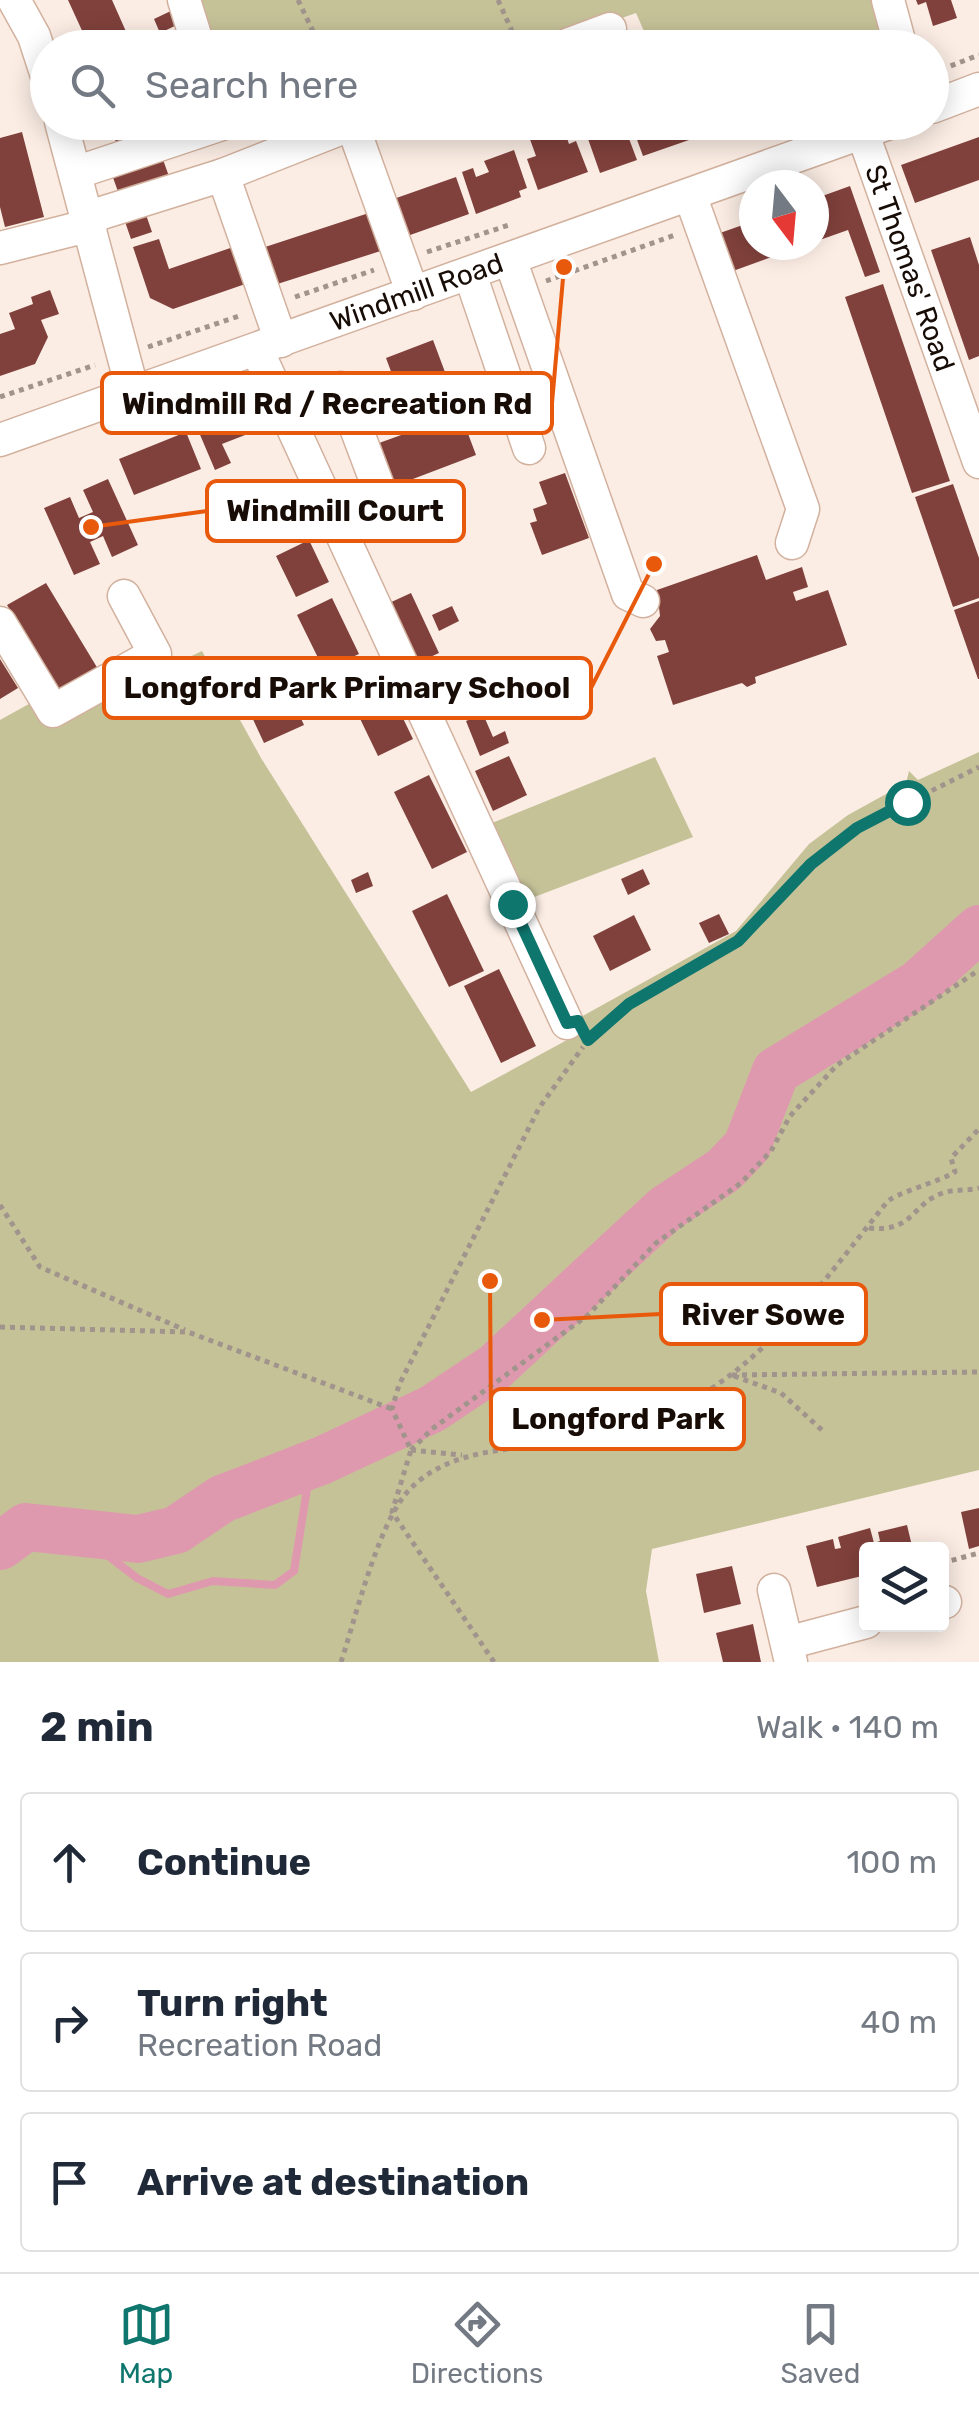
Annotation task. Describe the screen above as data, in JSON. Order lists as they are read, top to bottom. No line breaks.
{"streets":{"street":["St Thomas' Road","Windmill Road"]},"places":["Windmill Rd / Recreation Rd","Windmill Court","Longford Park Primary School","Longford Park","River Sowe"],"north":"bottom","page":{"search":"Search here","heading":["2 min","Walk · 140 m"],"list":[["Continue","100 m"],["Turn right","Recreation Road","40 m"],"Arrive at destination"],"nav":["Map","Directions","Saved"]}}
